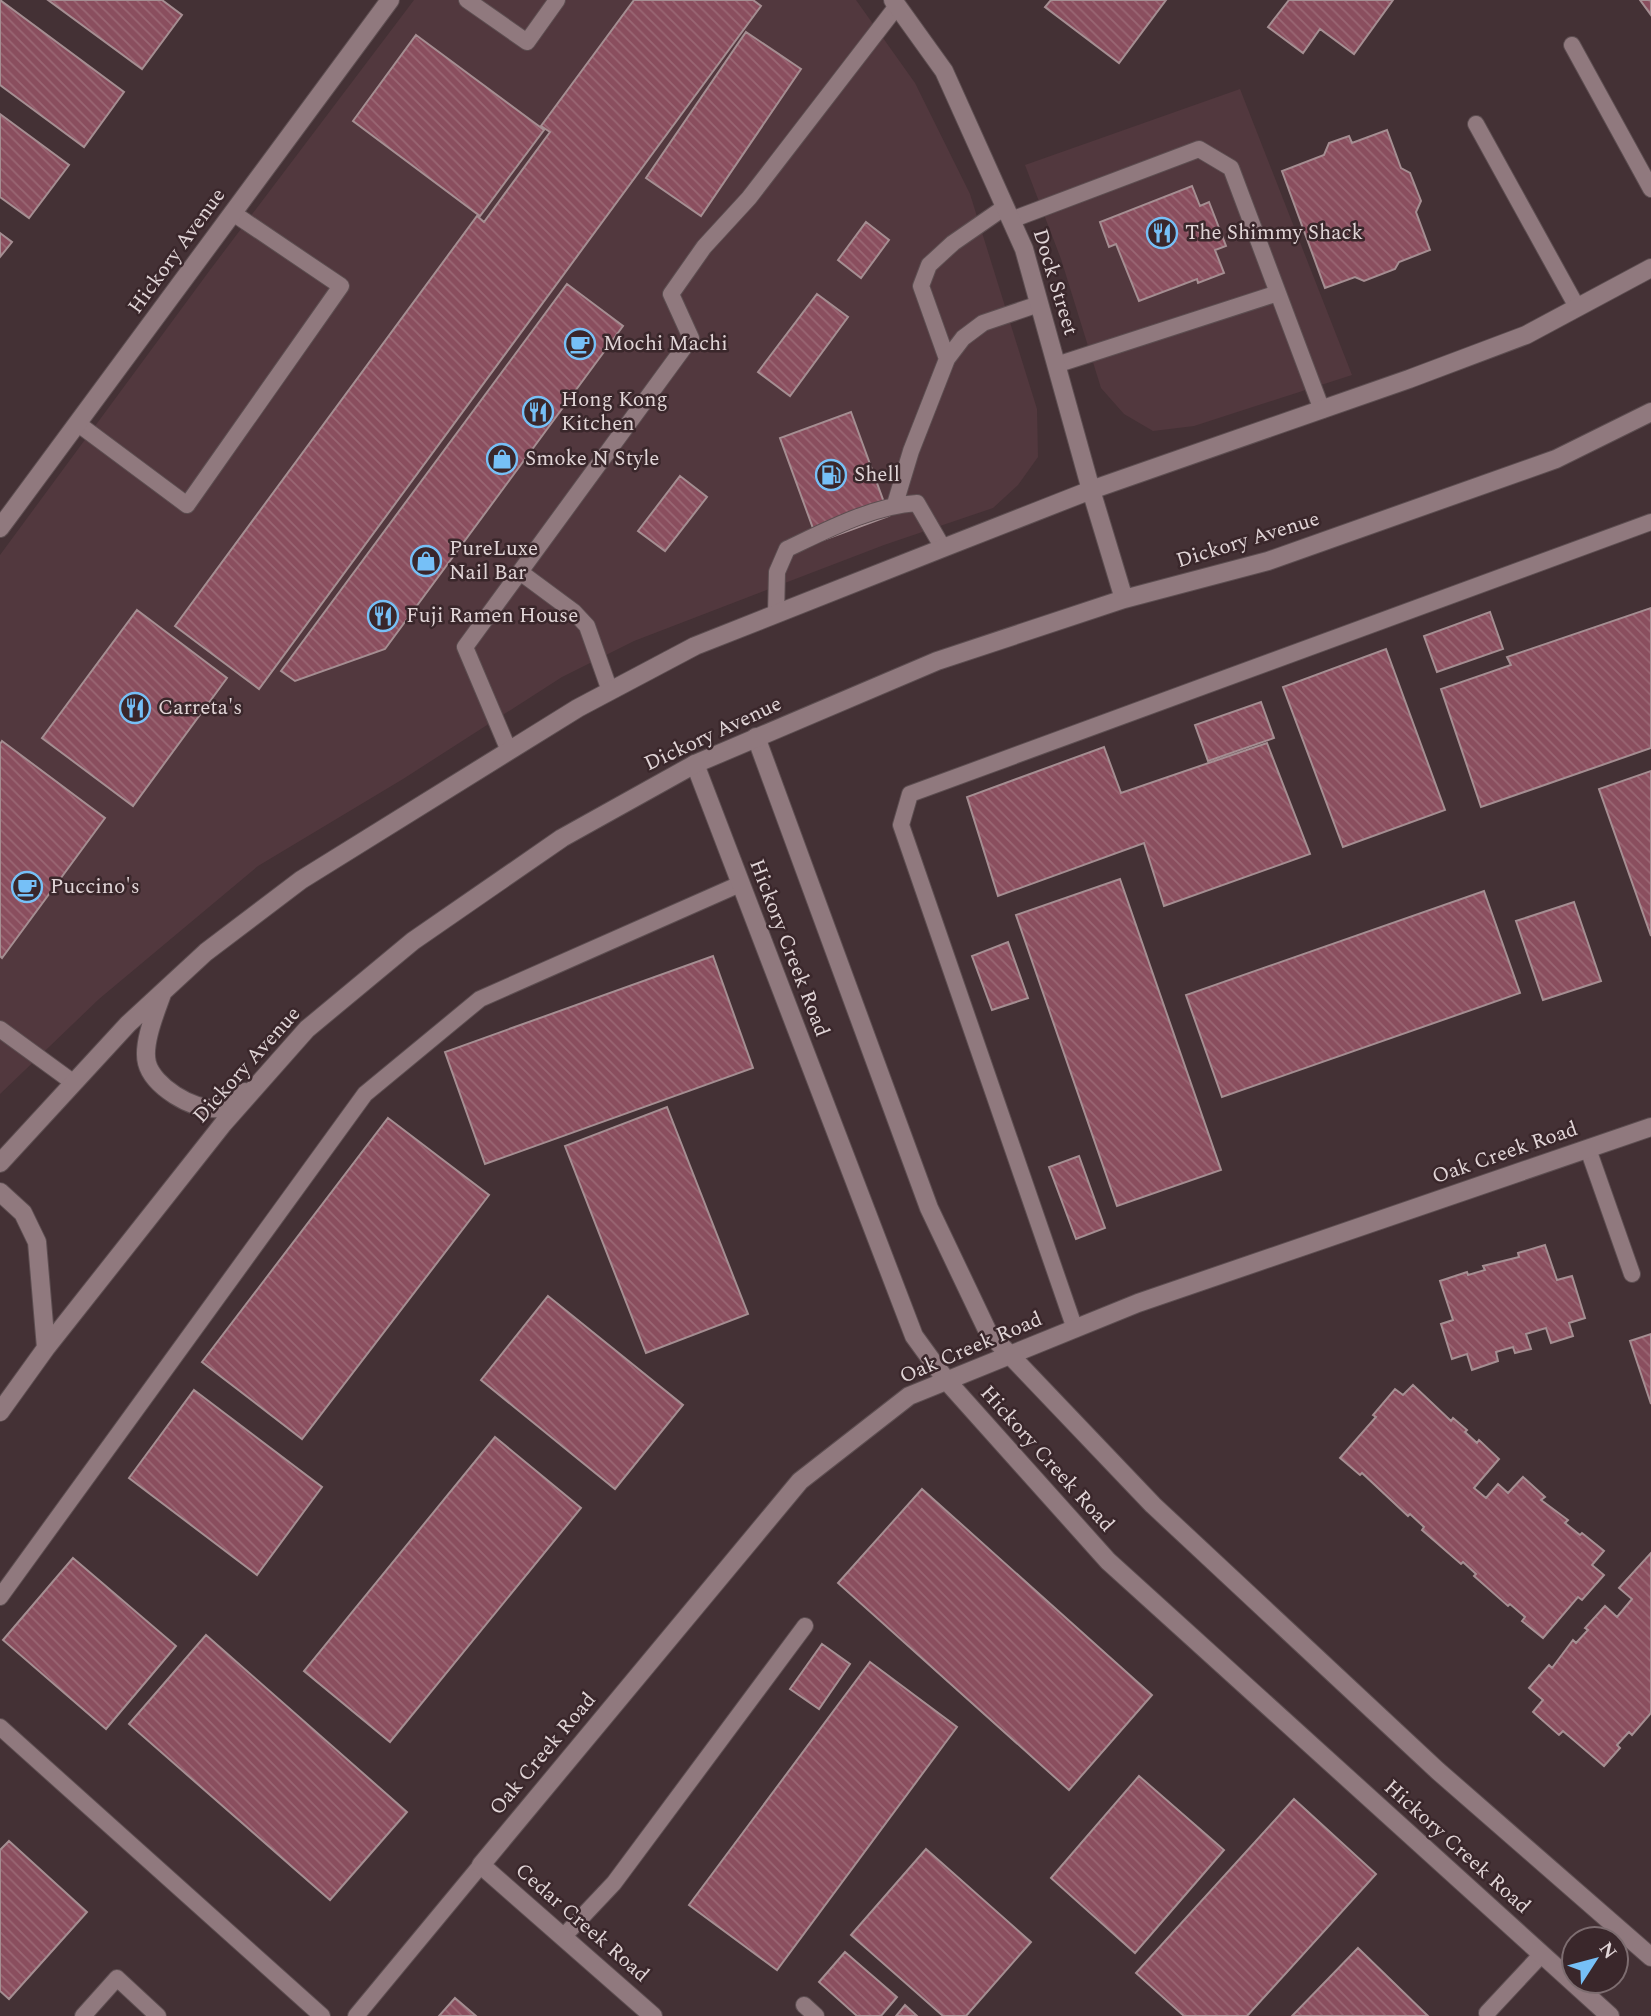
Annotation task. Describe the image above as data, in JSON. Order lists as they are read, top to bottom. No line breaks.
{"streets":{"main road":["Hickory Avenue","Dock Street","Dickory Avenue","Hickory Creek Road","Oak Creek Road","Cedar Creek Road"]},"crossings":[["Dock Street","Dickory Avenue"],["Dickory Avenue","Hickory Creek Road"],["Hickory Creek Road","Oak Creek Road"],["Oak Creek Road","Cedar Creek Road"]],"places":{"restaurant":["The Shimmy Shack","Hong Kong Kitchen","Fuji Ramen House","Carreta's"],"cafe":["Mochi Machi","Puccino's"],"shop":["Smoke N Style","PureLuxe Nail Bar"],"fuel station":["Shell"]},"north":"top right"}
